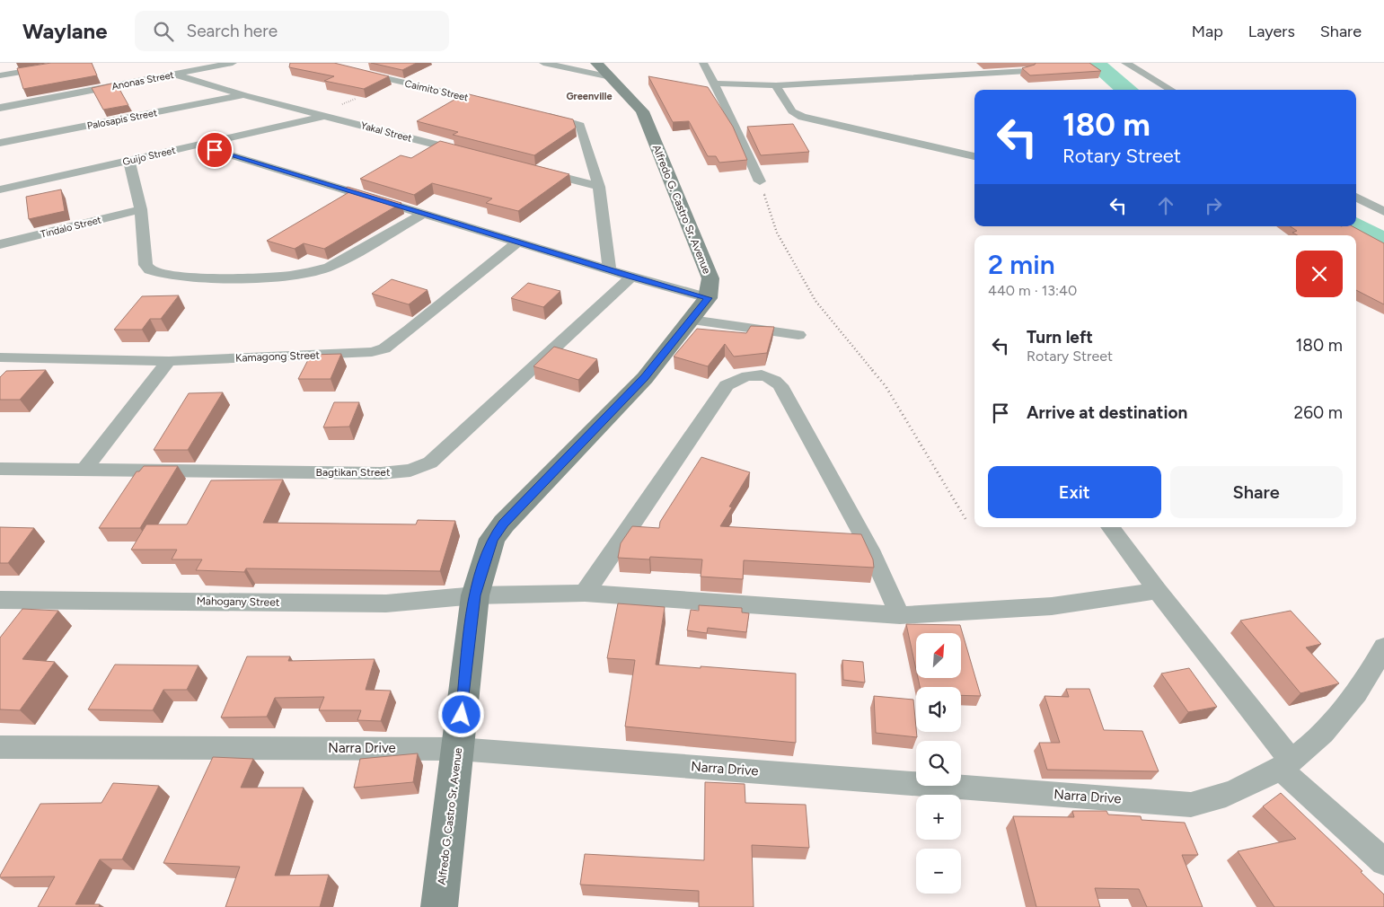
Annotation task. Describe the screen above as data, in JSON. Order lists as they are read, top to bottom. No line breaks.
{"streets":{"street":["Anonas Street","Caimito Street","Palosapis Street","Yakal Street","Guijo Street","Alfredo G. Castro Sr. Avenue","Tindalo Street","Kamagong Street","Bagtikan Street","Mahogany Street","Narra Drive"]},"crossings":[["Anonas Street","Yakal Street"],["Palosapis Street","Yakal Street"],["Yakal Street","Guijo Street"],["Alfredo G. Castro Sr. Avenue","Mahogany Street"],["Alfredo G. Castro Sr. Avenue","Narra Drive"]],"districts":["Greenville"],"north":"top right","page":{"header":"Waylane","search":"Search here","nav":["Map","Layers","Share"],"turn":["180 m","Rotary Street"],"heading":["2 min","440 m · 13:40"],"list":[{"name":"Turn left","note":"Rotary Street","value":"180 m"},{"name":"Arrive at destination","value":"260 m"}],"buttons":["Exit","Share"],"map_buttons":["+","−"]}}
